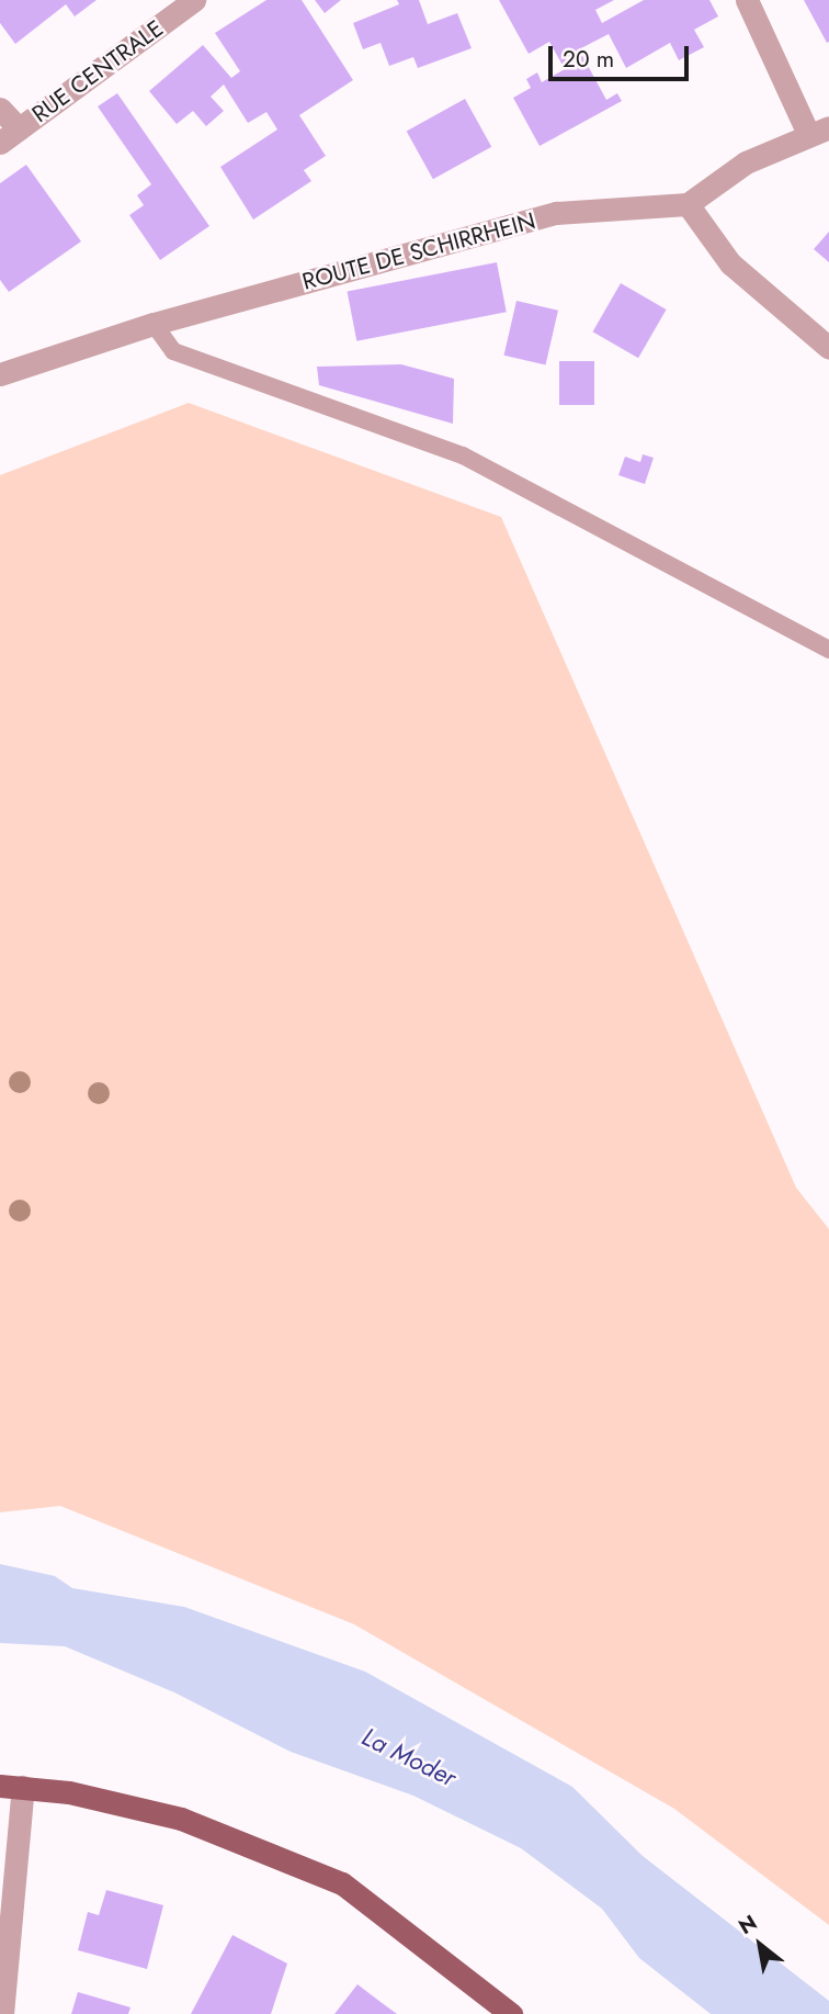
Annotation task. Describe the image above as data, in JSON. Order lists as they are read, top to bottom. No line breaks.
{"streets":{"street":["RUE CENTRALE","ROUTE DE SCHIRRHEIN"]},"water":["La Moder"],"scale_bar":"20 m","north":"top left"}
